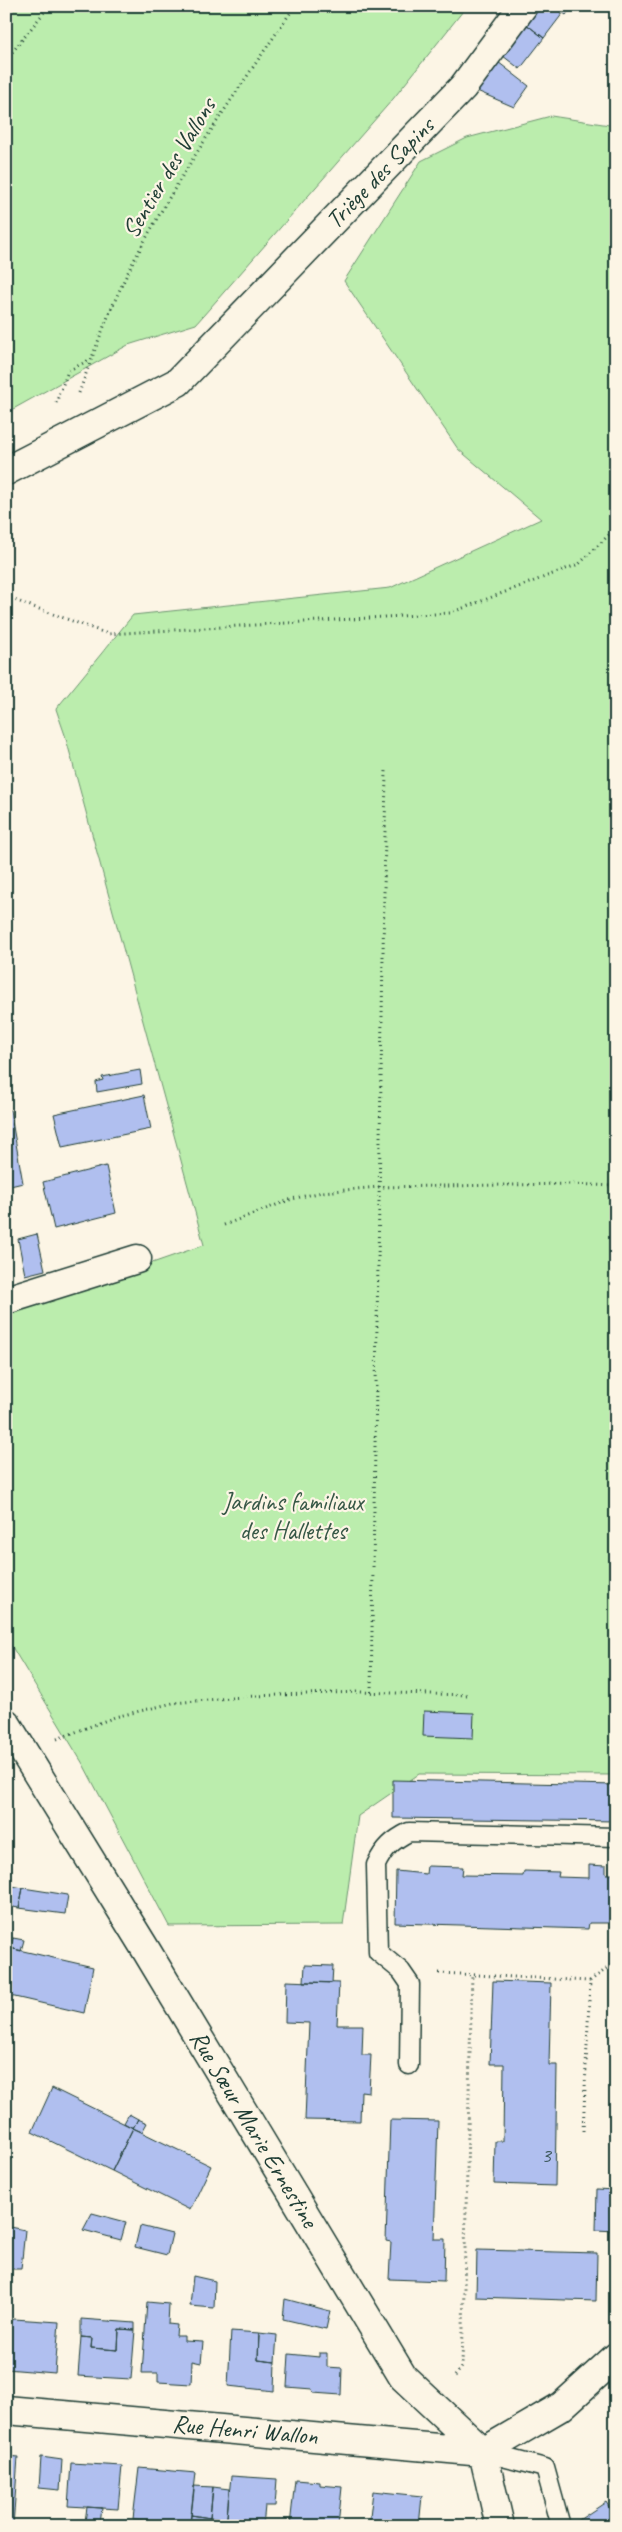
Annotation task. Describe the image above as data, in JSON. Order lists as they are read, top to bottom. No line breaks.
{"streets":{"street":["Triège des Sapins","Rue Sœur Marie Ernestine","Rue Henri Wallon"],"path":["Sentier des Vallons"]},"crossings":[["Sentier des Vallons","Triège des Sapins"],["Rue Sœur Marie Ernestine","Rue Henri Wallon"]],"parks":["Jardins familiaux des Hallettes"],"house_numbers":["3"]}
